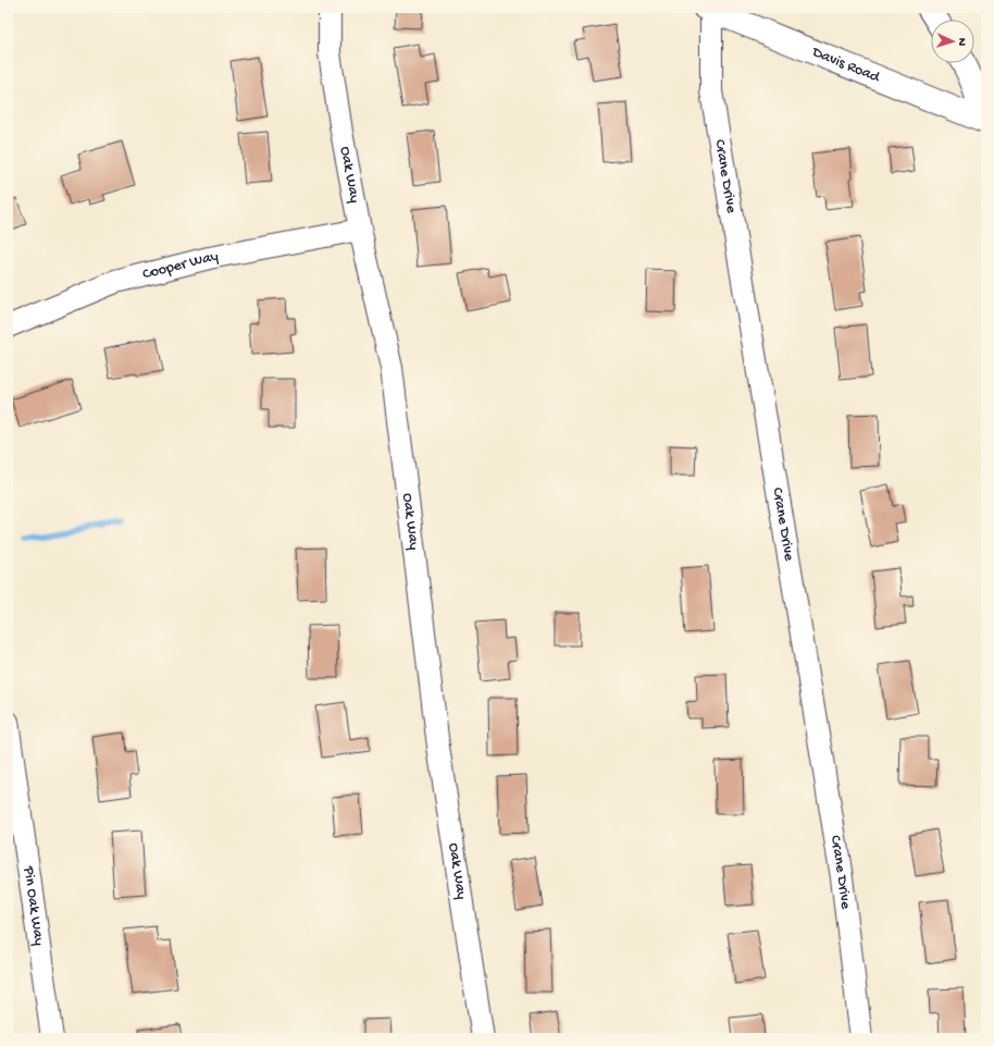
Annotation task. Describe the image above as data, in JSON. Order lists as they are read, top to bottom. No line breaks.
{"streets":{"street":["Davis Road","Oak Way","Crane Drive","Cooper Way","Pin Oak Way"]},"crossings":[["Davis Road","Crane Drive"],["Oak Way","Cooper Way"]],"north":"right"}
